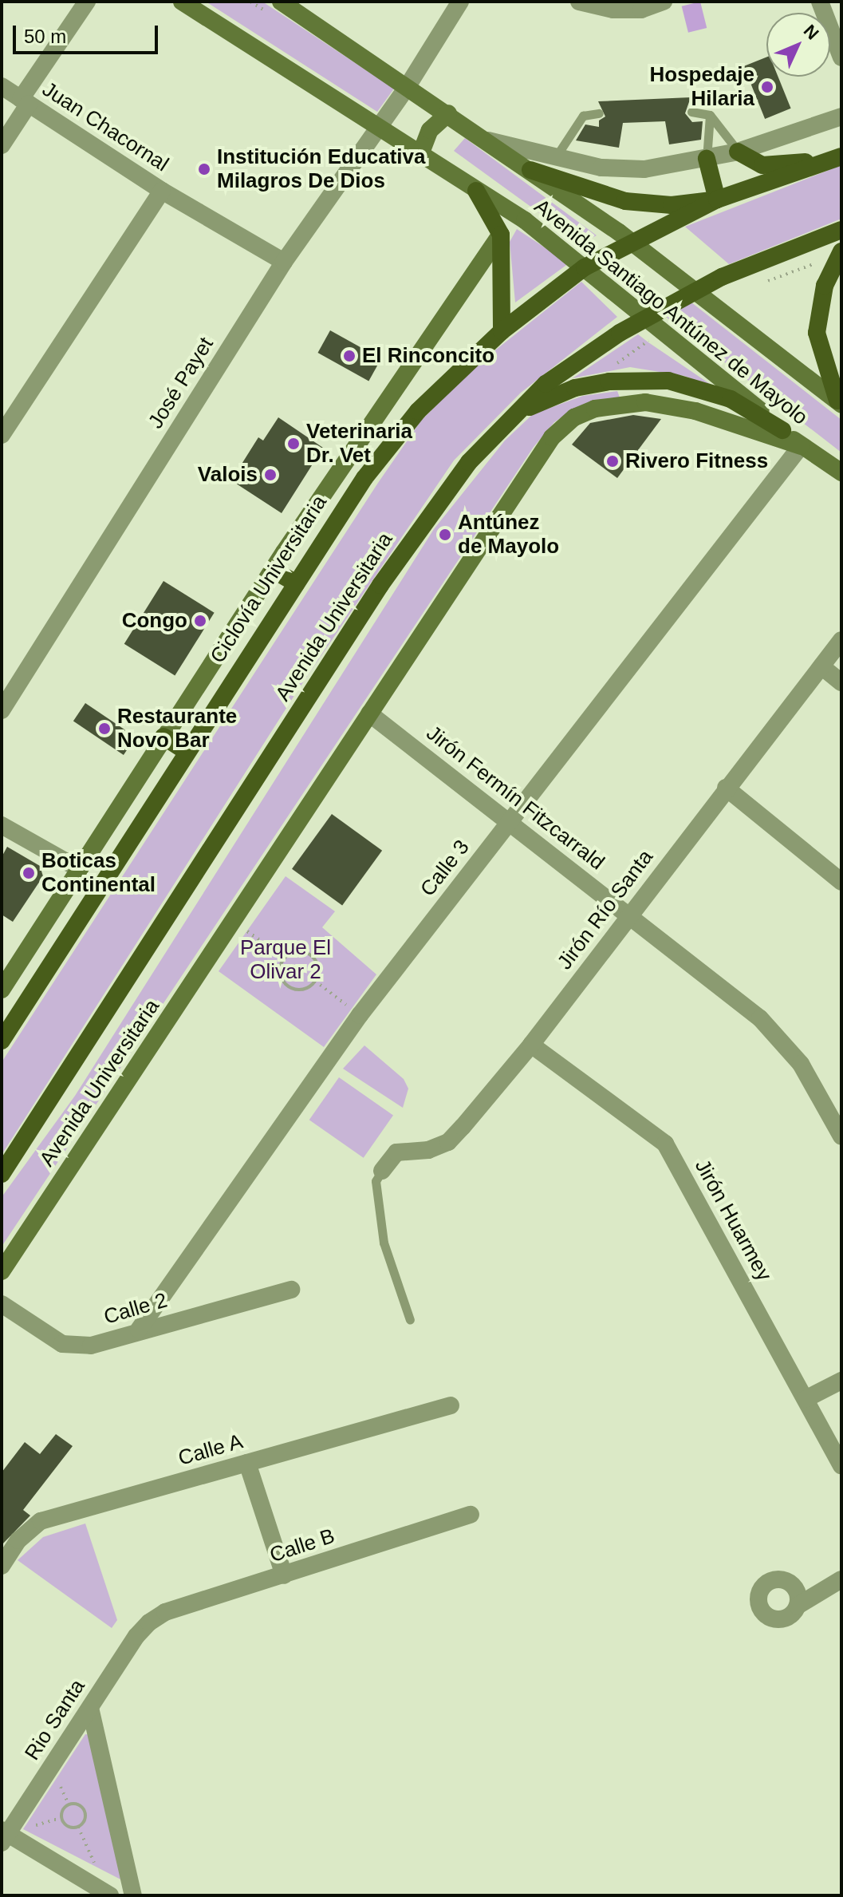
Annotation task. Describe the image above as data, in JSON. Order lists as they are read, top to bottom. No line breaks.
{"streets":{"main road":["Avenida Santiago Antúnez de Mayolo","Avenida Universitaria"],"street":["Juan Chacornal","José Payet","Jirón Fermín Fitzcarrald","Calle 3","Jirón Río Santa","Jirón Huarmey","Calle 2","Calle A","Calle B","Rio Santa"]},"crossings":[["Juan Chacornal","José Payet"],["Avenida Santiago Antúnez de Mayolo","José Payet"],["Avenida Santiago Antúnez de Mayolo","Avenida Universitaria"],["Avenida Santiago Antúnez de Mayolo","Calle 3"],["Avenida Universitaria","Jirón Fermín Fitzcarrald"],["Avenida Universitaria","Calle 3"],["Jirón Fermín Fitzcarrald","Calle 3"],["Jirón Fermín Fitzcarrald","Jirón Río Santa"],["Calle 3","Calle 2"],["Jirón Río Santa","Jirón Huarmey"],["Calle B","Rio Santa"]],"parks":["Parque El Olivar 2"],"places":["Hospedaje Hilaria","Institución Educativa Milagros De Dios","El Rinconcito","Veterinaria Dr. Vet","Rivero Fitness","Valois","Antúnez de Mayolo","Congo","Restaurante Novo Bar","Boticas Continental"],"scale_bar":"50 m","north":"top right"}
